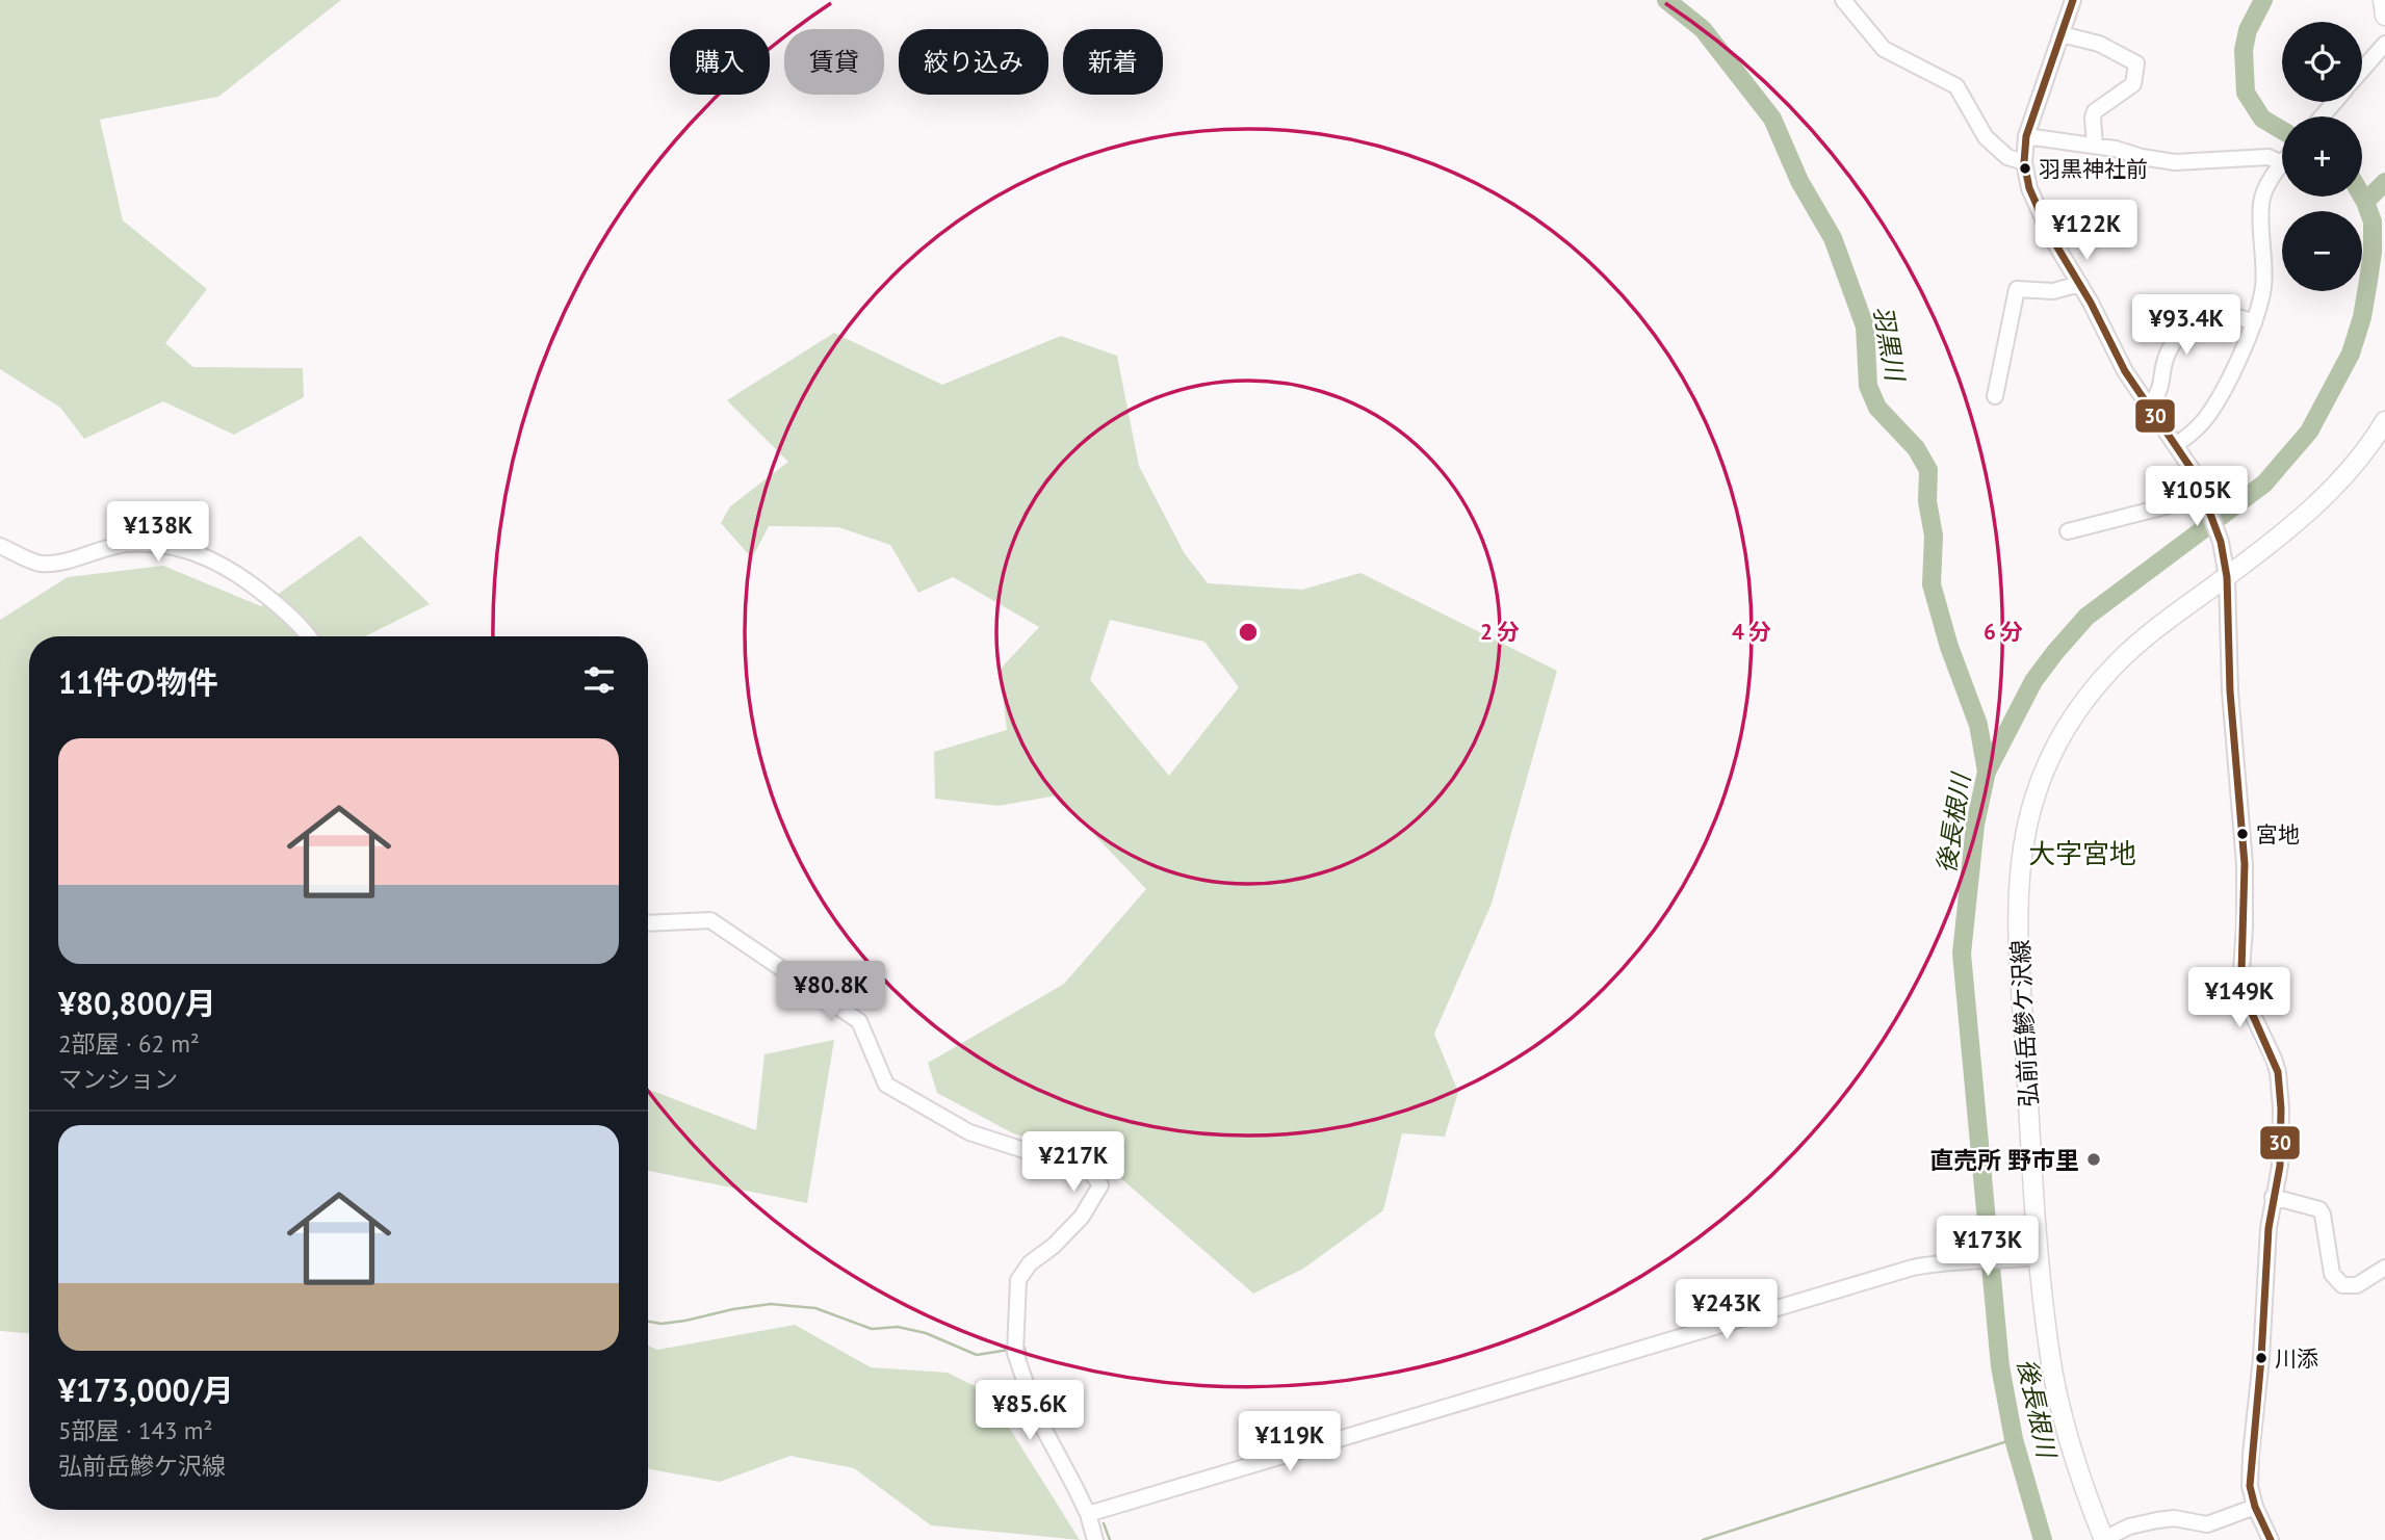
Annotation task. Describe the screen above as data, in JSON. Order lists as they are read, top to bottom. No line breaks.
{"streets":{"main road":["弘前岳鰺ケ沢線"]},"districts":["大字宮地"],"water":["羽黒川","後長根川"],"places":["羽黒神社前","宮地","直売所 野市里","川添"],"lines":["transit line 30"],"page":{"map_buttons":["+","−"],"chip":["購入","賃貸","絞り込み","新着"],"price":["¥122K","¥93.4K","¥105K","¥138K","¥80.8K","¥149K","¥217K","¥173K","¥243K","¥85.6K","¥119K"],"heading":"11件の物件","list":[{"name":"¥80,800/月","note":"2部屋 · 62 m² · マンション"},{"name":"¥173,000/月","note":"5部屋 · 143 m² · 弘前岳鰺ケ沢線"}]},"rings":["2 分","4 分","6 分"]}
